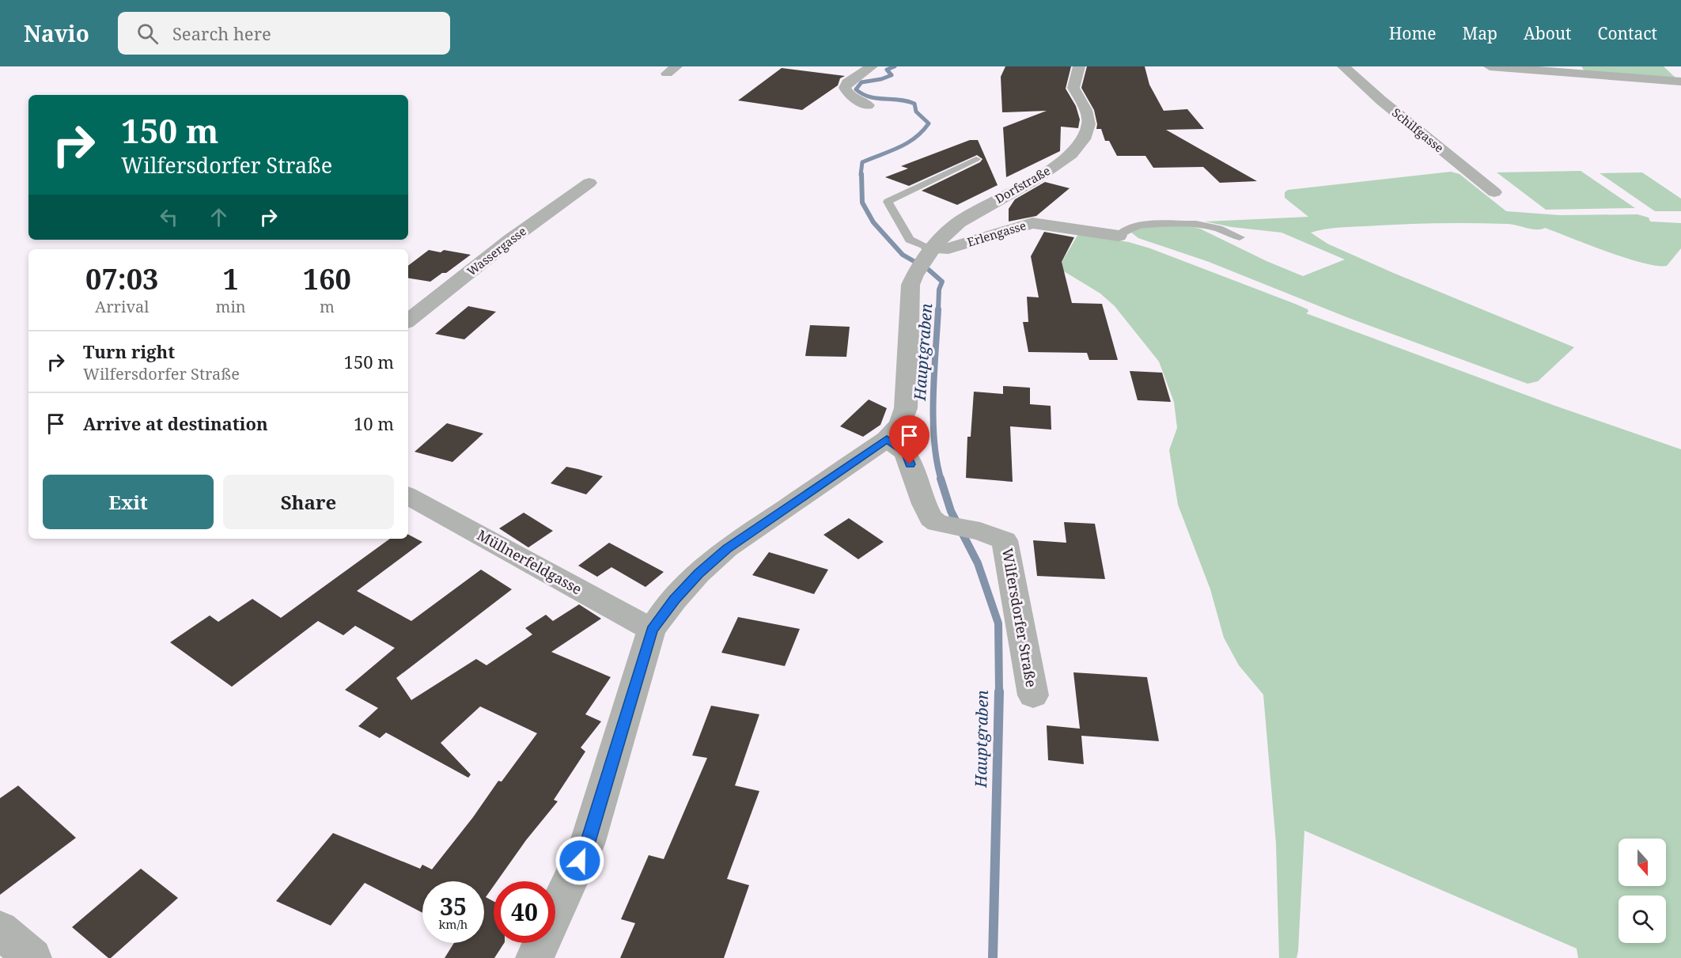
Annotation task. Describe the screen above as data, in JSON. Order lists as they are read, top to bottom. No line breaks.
{"streets":{"street":["Schilfgasse","Dorfstraße","Erlengasse","Wassergasse","Müllnerfeldgasse","Wilfersdorfer Straße"]},"crossings":[["Dorfstraße","Erlengasse"]],"water":["Hauptgraben"],"north":"bottom","page":{"header":"Navio","search":"Search here","nav":["Home","Map","About","Contact"],"turn":["150 m","Wilfersdorfer Straße"],"eta":["07:03","Arrival","1","min","160","m"],"list":[{"name":"Turn right","note":"Wilfersdorfer Straße","value":"150 m"},{"name":"Arrive at destination","value":"10 m"}],"buttons":["Exit","Share"],"speed":"35 km/h","limit":"40"}}
